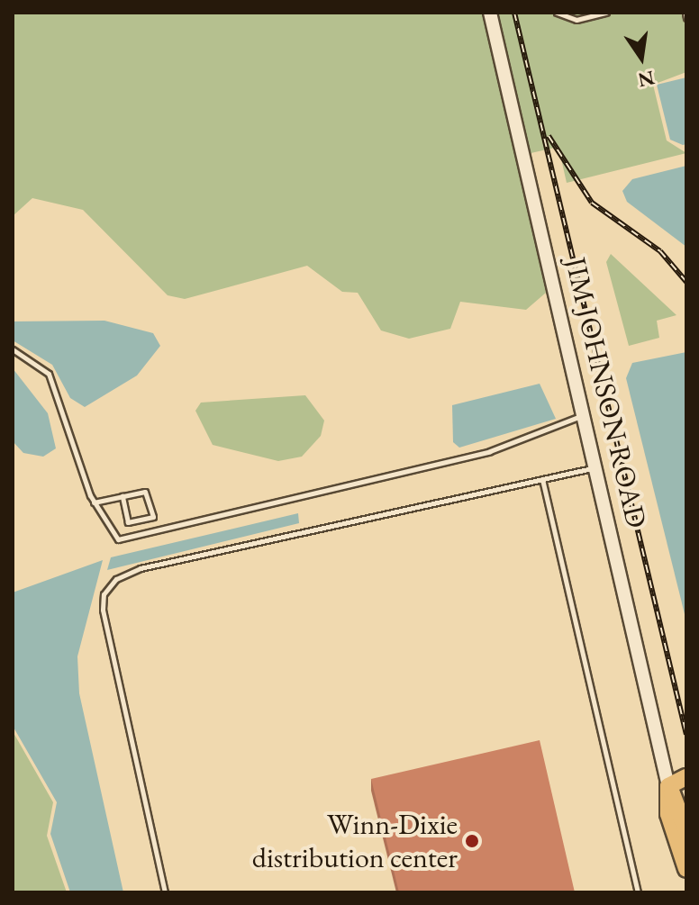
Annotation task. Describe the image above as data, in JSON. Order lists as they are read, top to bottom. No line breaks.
{"streets":{"main road":["JIM JOHNSON ROAD"]},"places":["Winn-Dixie distribution center"],"north":"bottom"}
